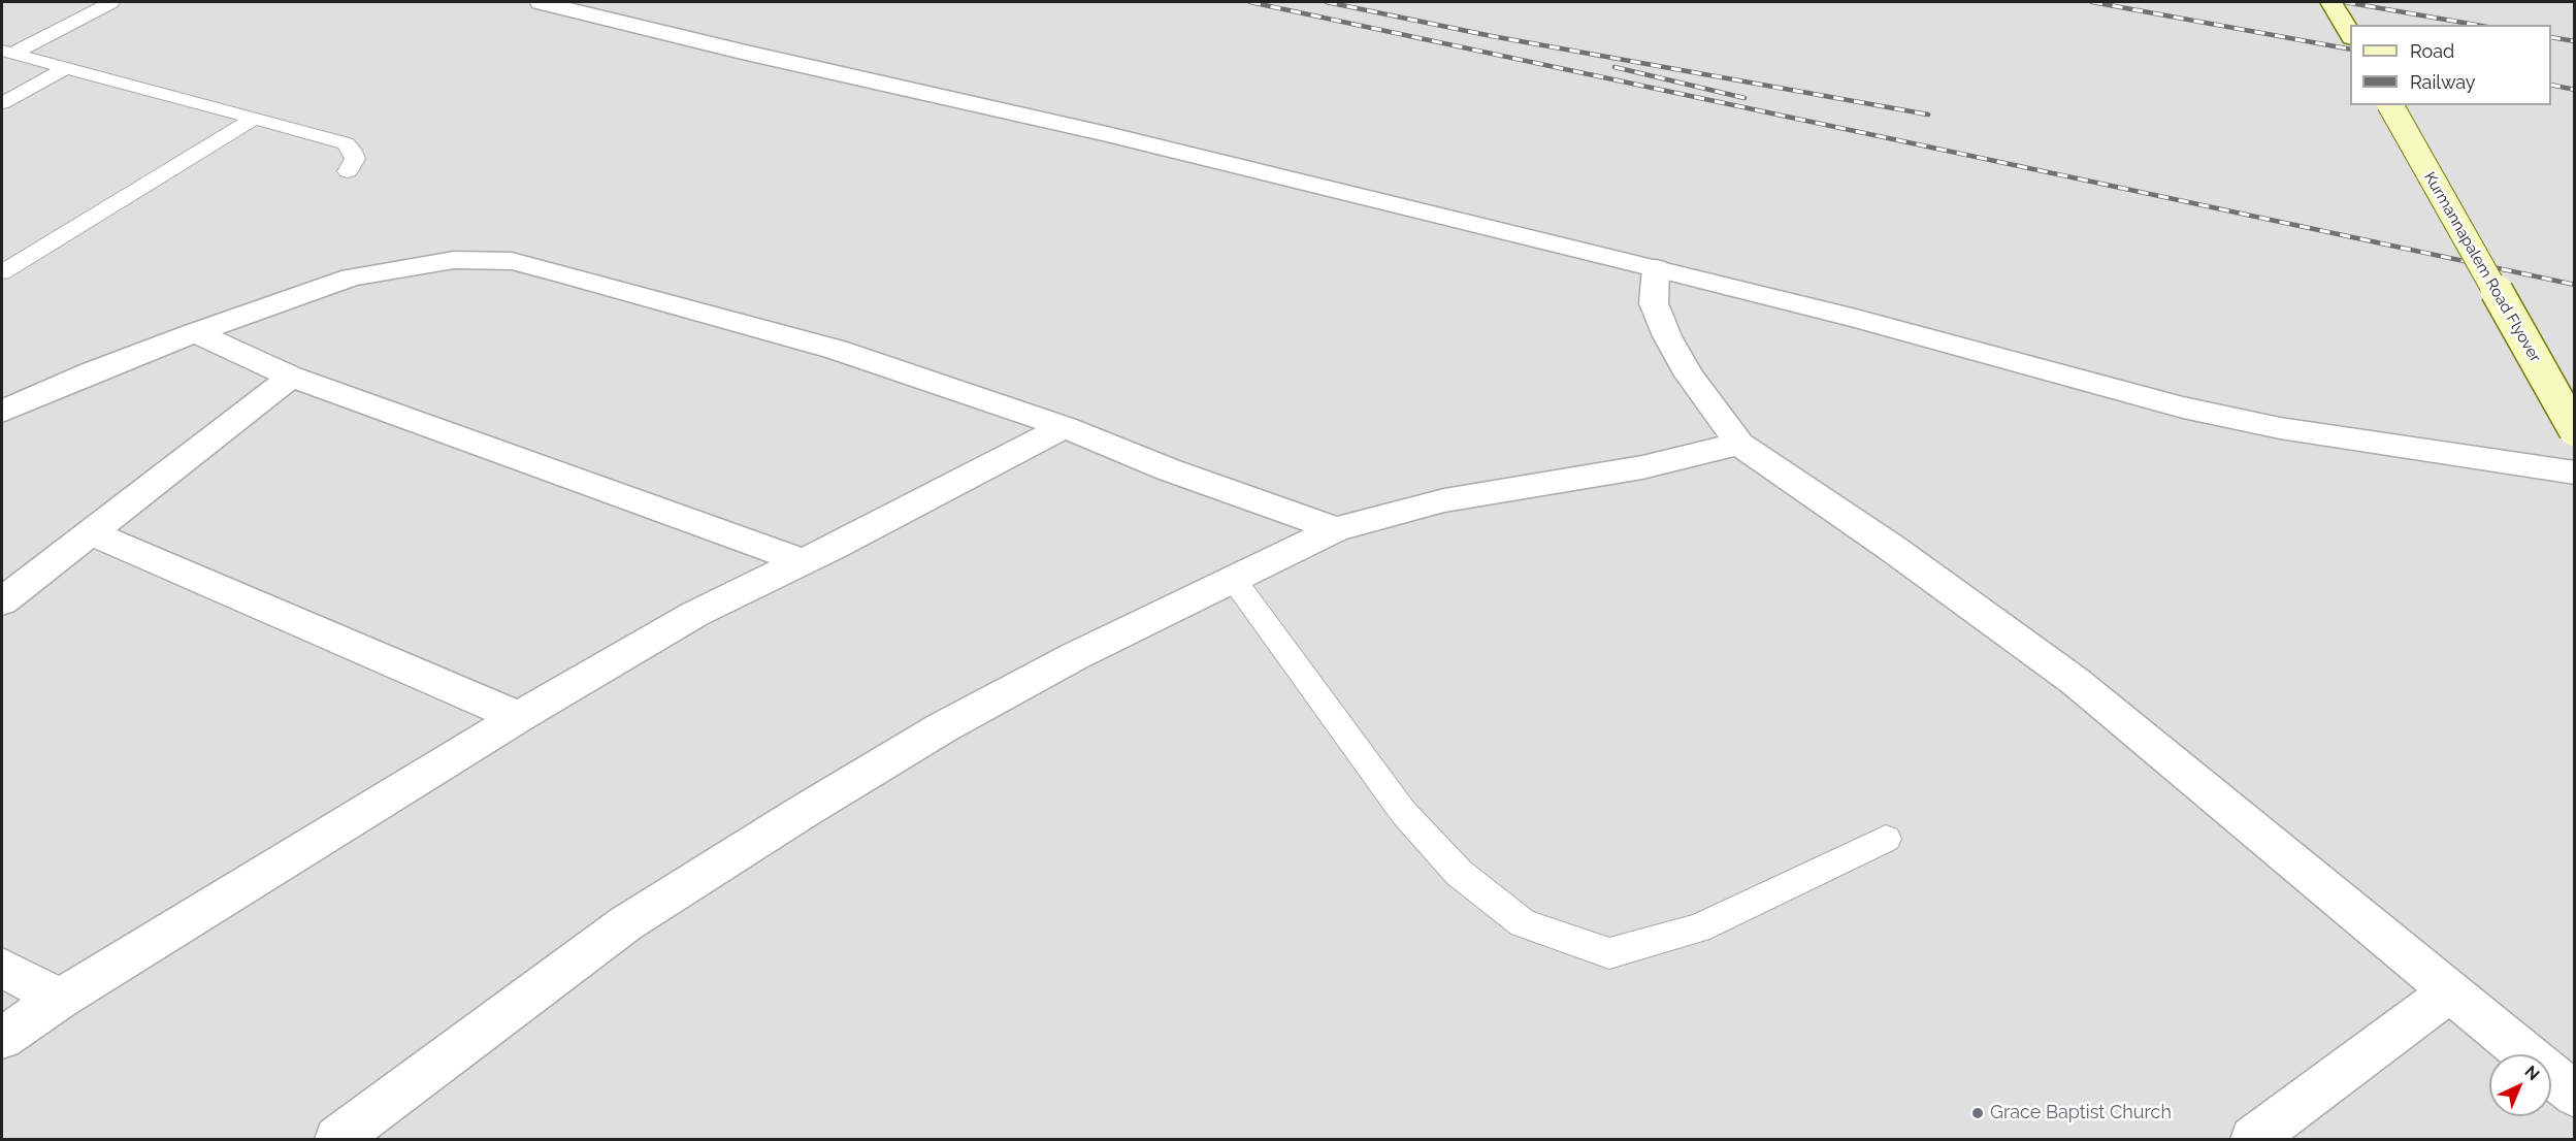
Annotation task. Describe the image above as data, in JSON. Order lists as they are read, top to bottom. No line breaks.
{"streets":{"main road":["Kurmannapalem Road Flyover"]},"places":["Grace Baptist Church"],"legend":["Road","Railway"],"north":"top right"}
